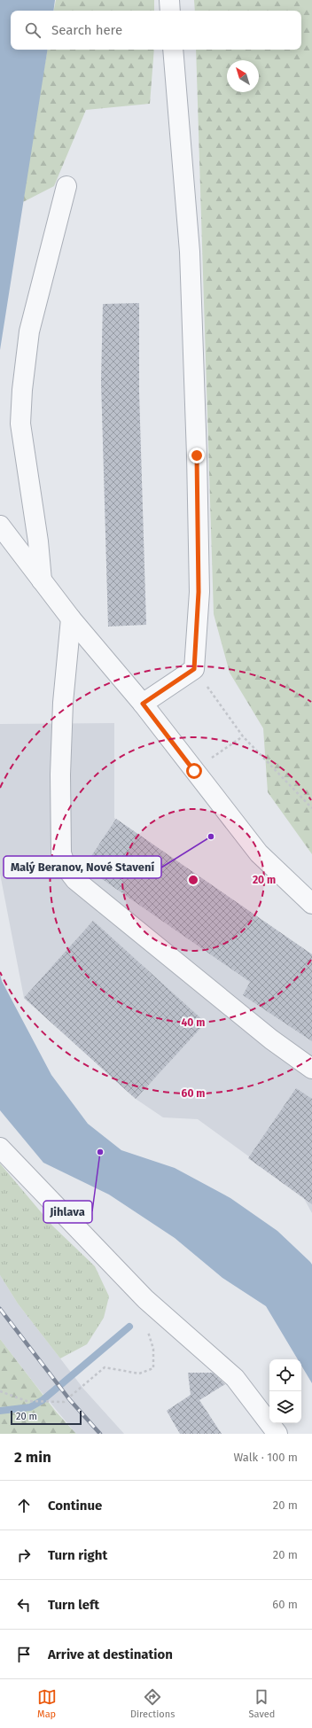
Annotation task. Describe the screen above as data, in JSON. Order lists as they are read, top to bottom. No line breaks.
{"places":["Malý Beranov, Nové Stavení","Jihlava"],"scale_bar":"20 m","north":"top left","page":{"search":"Search here","scale":"20 m","heading":["2 min","Walk · 100 m"],"list":[["Continue","20 m"],["Turn right","20 m"],["Turn left","60 m"],"Arrive at destination"],"nav":["Map","Directions","Saved"]},"rings":["20 m","40 m","60 m"]}
